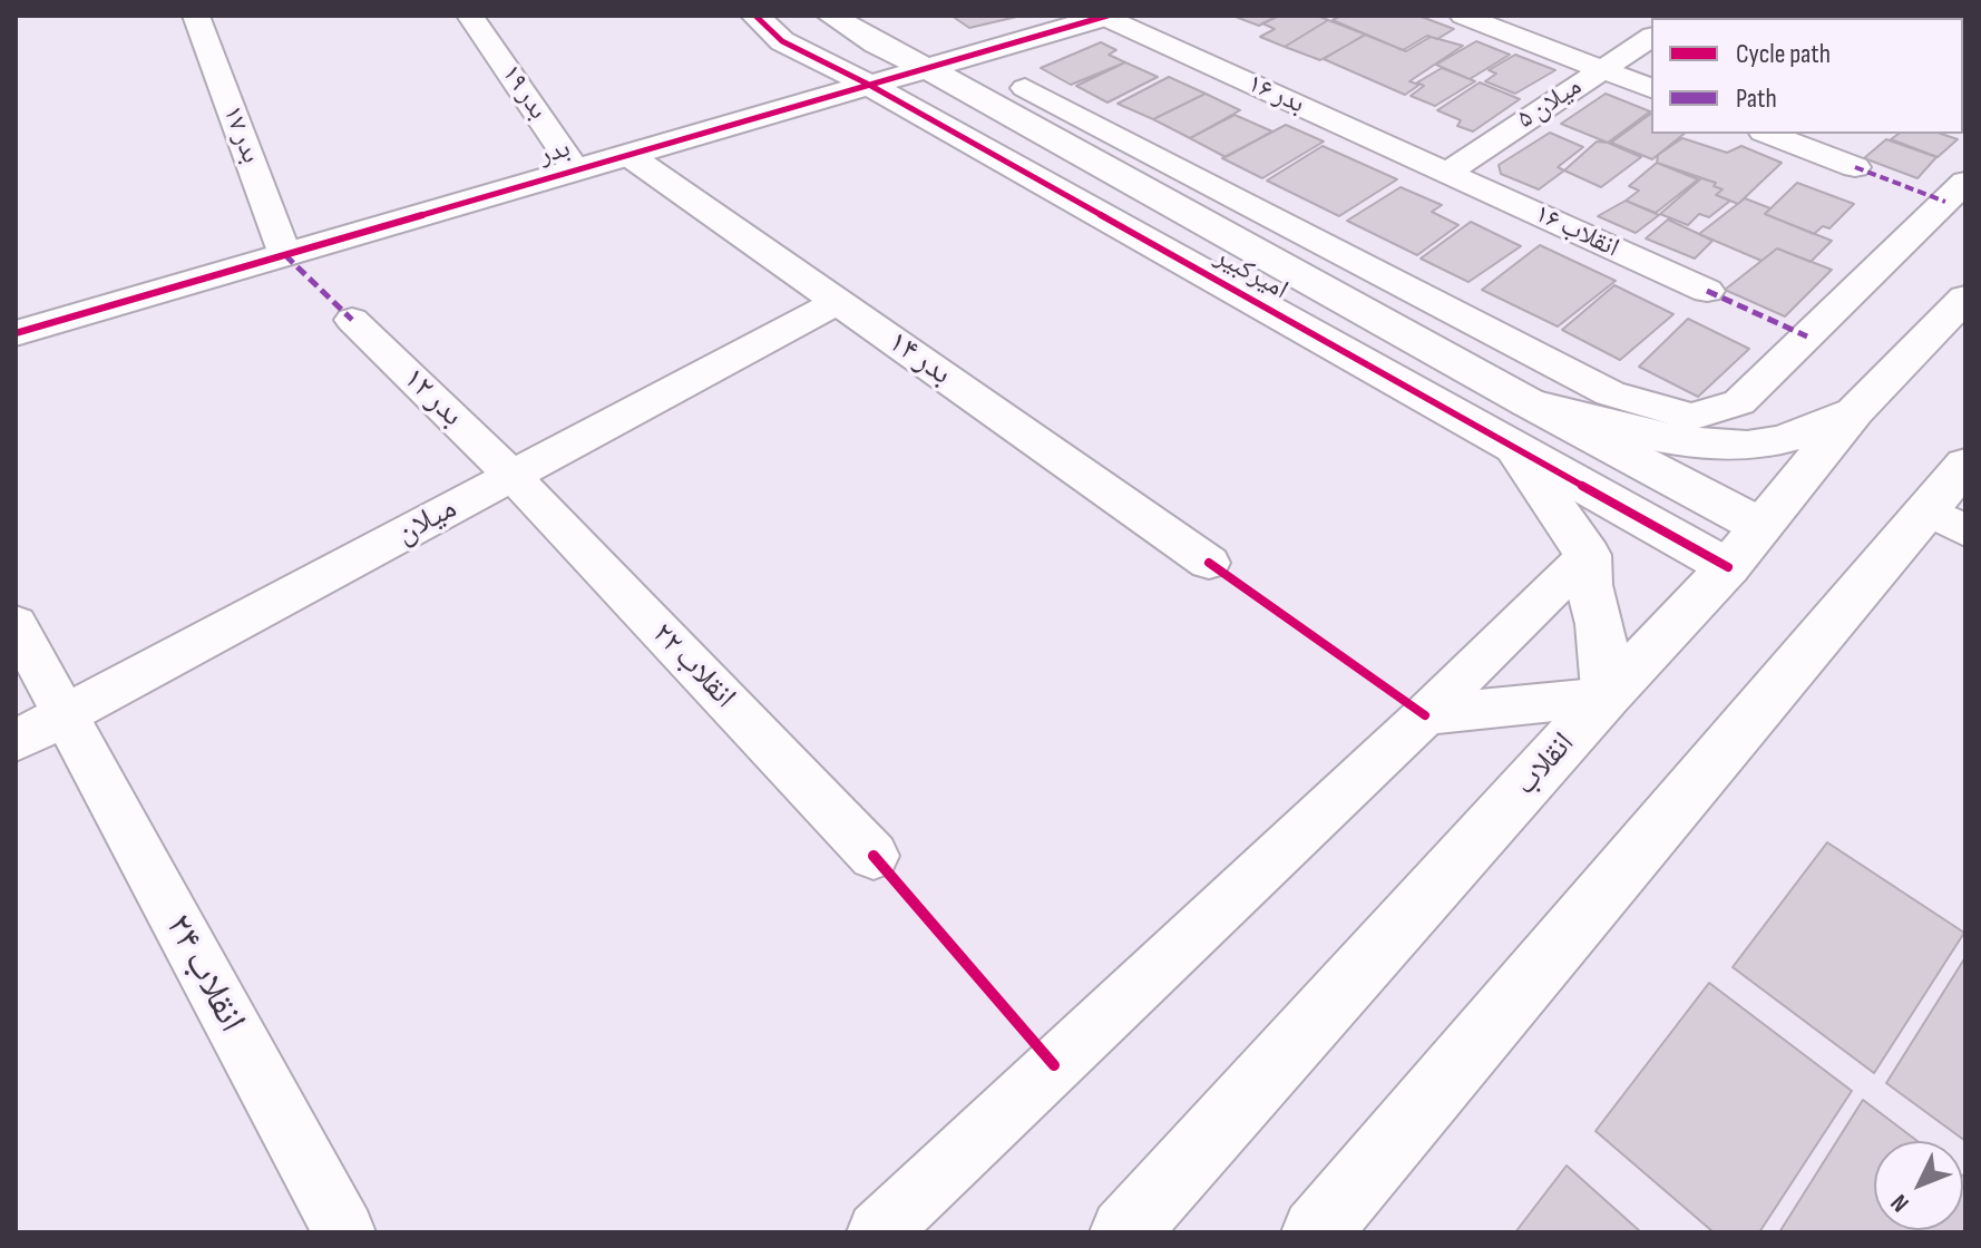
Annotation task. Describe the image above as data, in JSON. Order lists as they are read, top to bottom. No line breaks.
{"streets":{"street":["بدر ۱۹","بدر ۱۶","میلان ۵","بدر ۱۷","بدر","انقلاب ۱۶","امیرکبیر","بدر ۱۴","بدر ۱۲","میلان","انقلاب ۲۲","انقلاب","انقلاب ۲۴"]},"crossings":[["بدر ۱۹","بدر"],["بدر ۱۶","میلان ۵"],["بدر ۱۶","بدر"],["بدر ۱۶","انقلاب ۱۶"],["میلان ۵","انقلاب ۱۶"],["بدر ۱۷","بدر"],["بدر","امیرکبیر"],["بدر","بدر ۱۴"],["امیرکبیر","انقلاب"],["بدر ۱۴","میلان"],["بدر ۱۲","میلان"],["بدر ۱۲","انقلاب ۲۲"],["میلان","انقلاب ۲۲"],["میلان","انقلاب ۲۴"]],"legend":["Cycle path","Path"],"north":"bottom left"}
